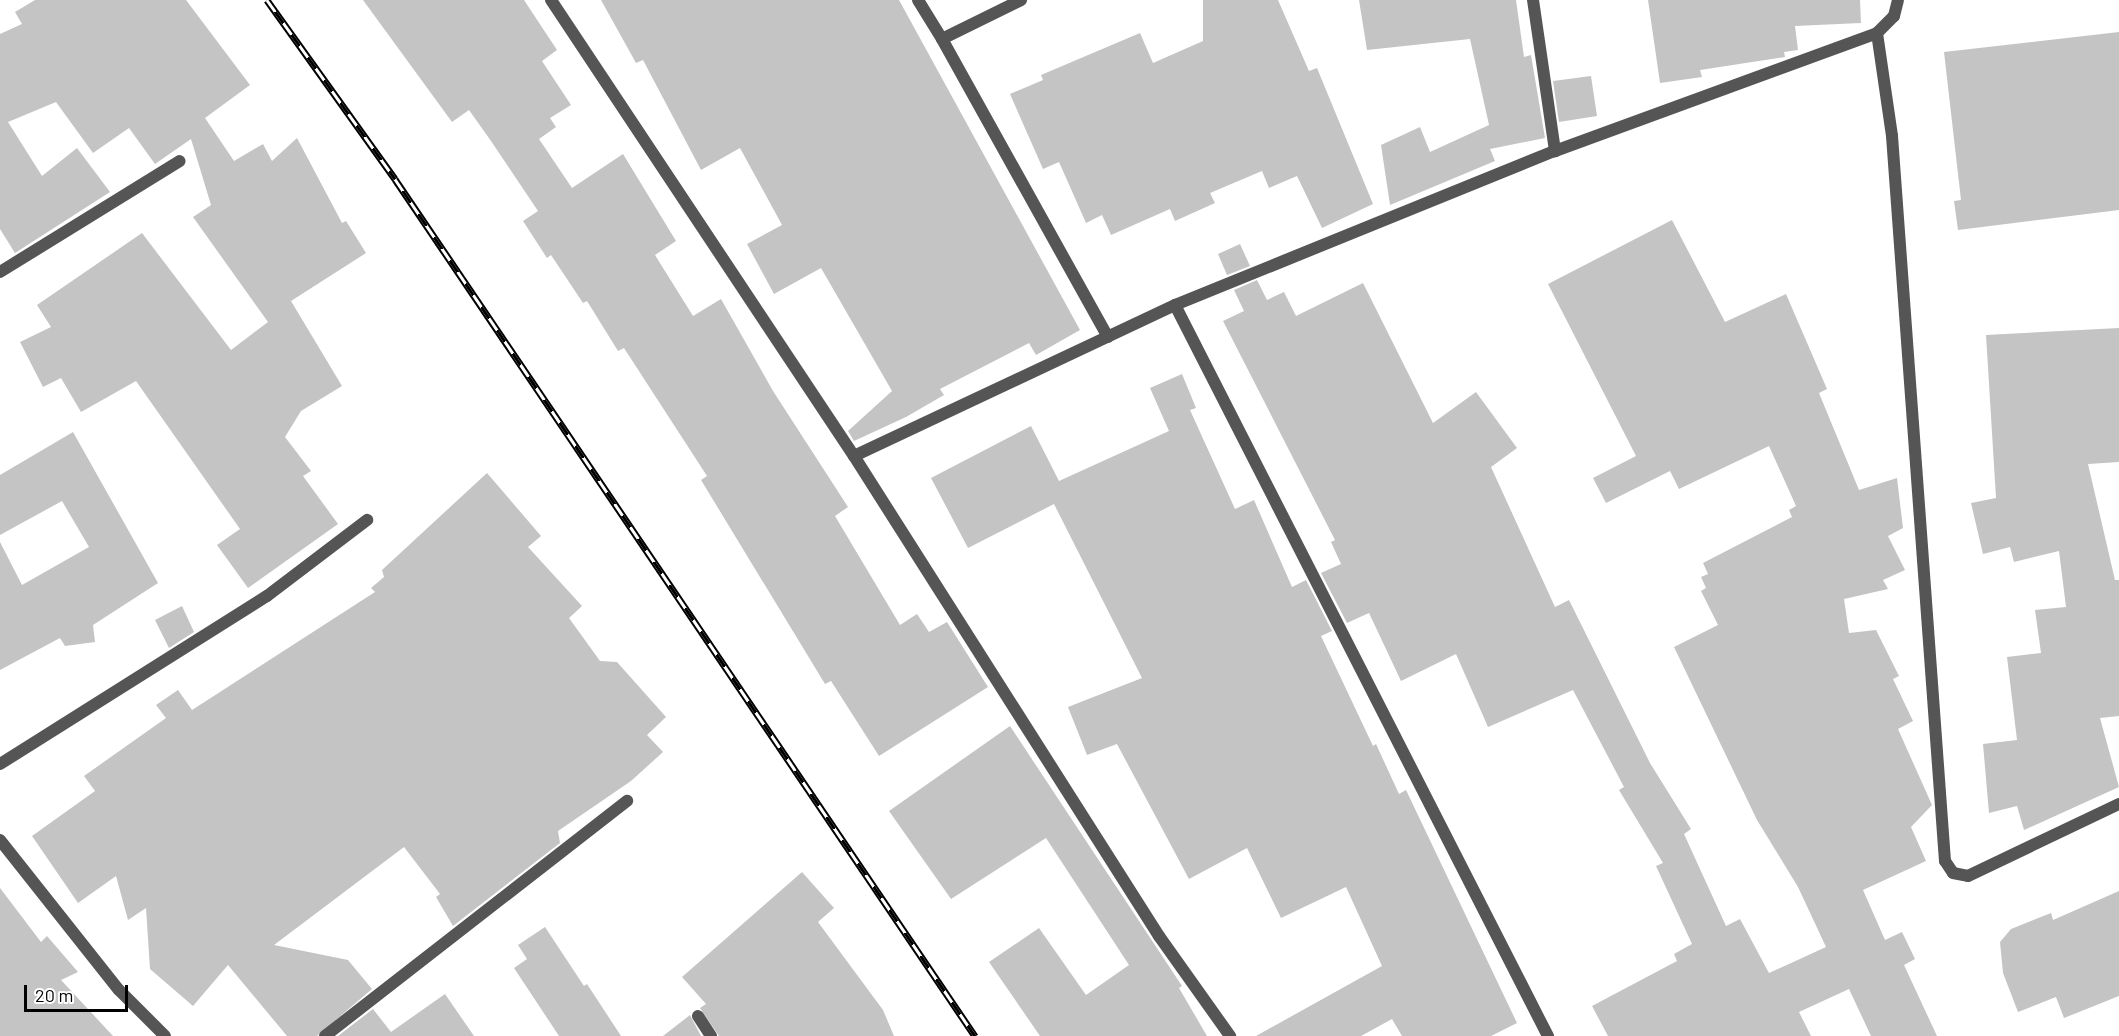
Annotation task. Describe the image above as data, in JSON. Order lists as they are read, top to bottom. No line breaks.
{"scale_bar":"20 m"}
